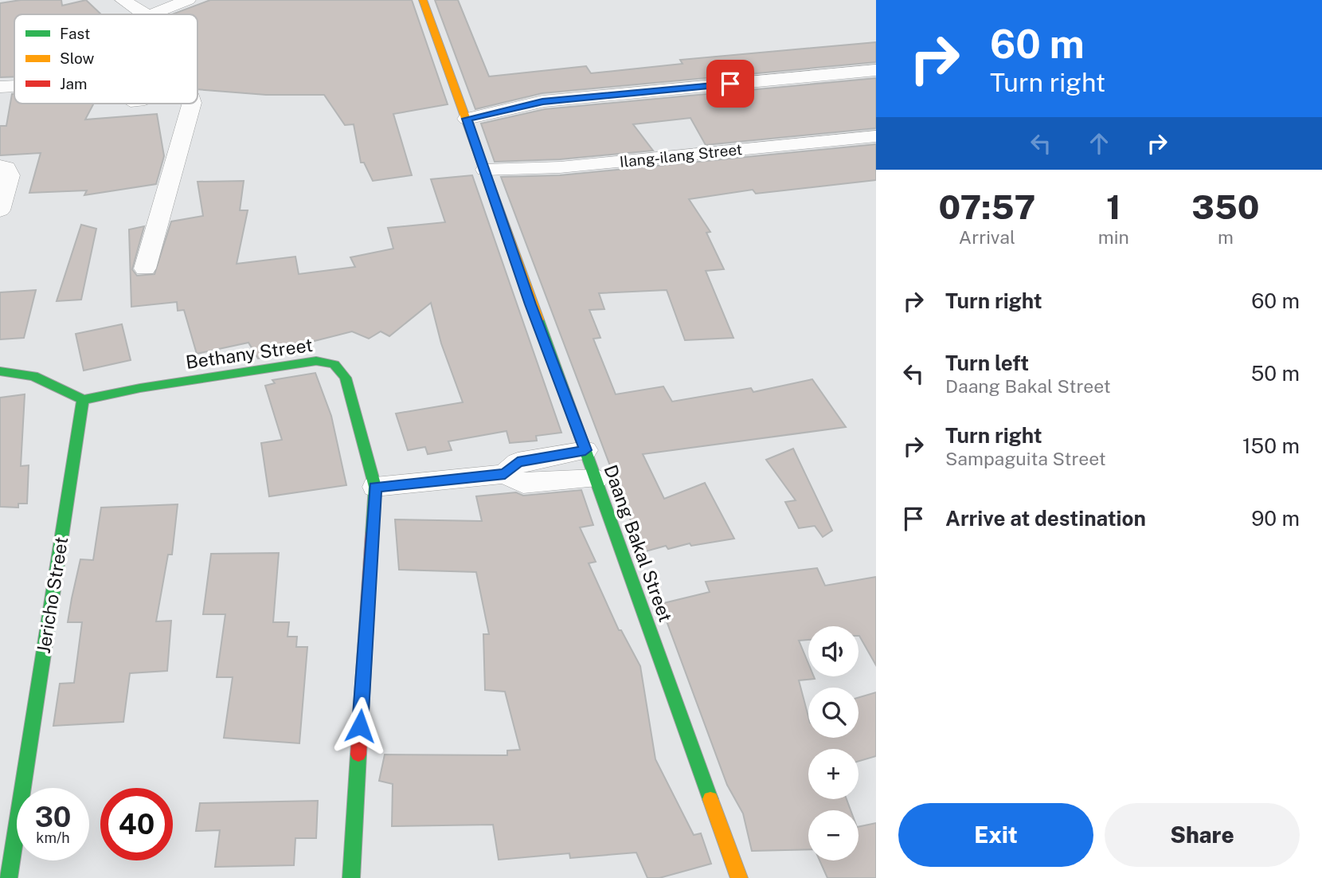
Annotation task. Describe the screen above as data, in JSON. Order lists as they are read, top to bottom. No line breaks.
{"streets":{"street":["Ilang-ilang Street","Bethany Street","Daang Bakal Street","Jericho Street"]},"crossings":[["Ilang-ilang Street","Daang Bakal Street"],["Bethany Street","Jericho Street"]],"legend":["Fast","Slow","Jam"],"page":{"turn":["60 m","Turn right"],"eta":["07:57","Arrival","1","min","350","m"],"list":[{"name":"Turn right","value":"60 m"},{"name":"Turn left","note":"Daang Bakal Street","value":"50 m"},{"name":"Turn right","note":"Sampaguita Street","value":"150 m"},{"name":"Arrive at destination","value":"90 m"}],"map_buttons":["+","−"],"speed":"30 km/h","limit":"40","buttons":["Exit","Share"]}}
